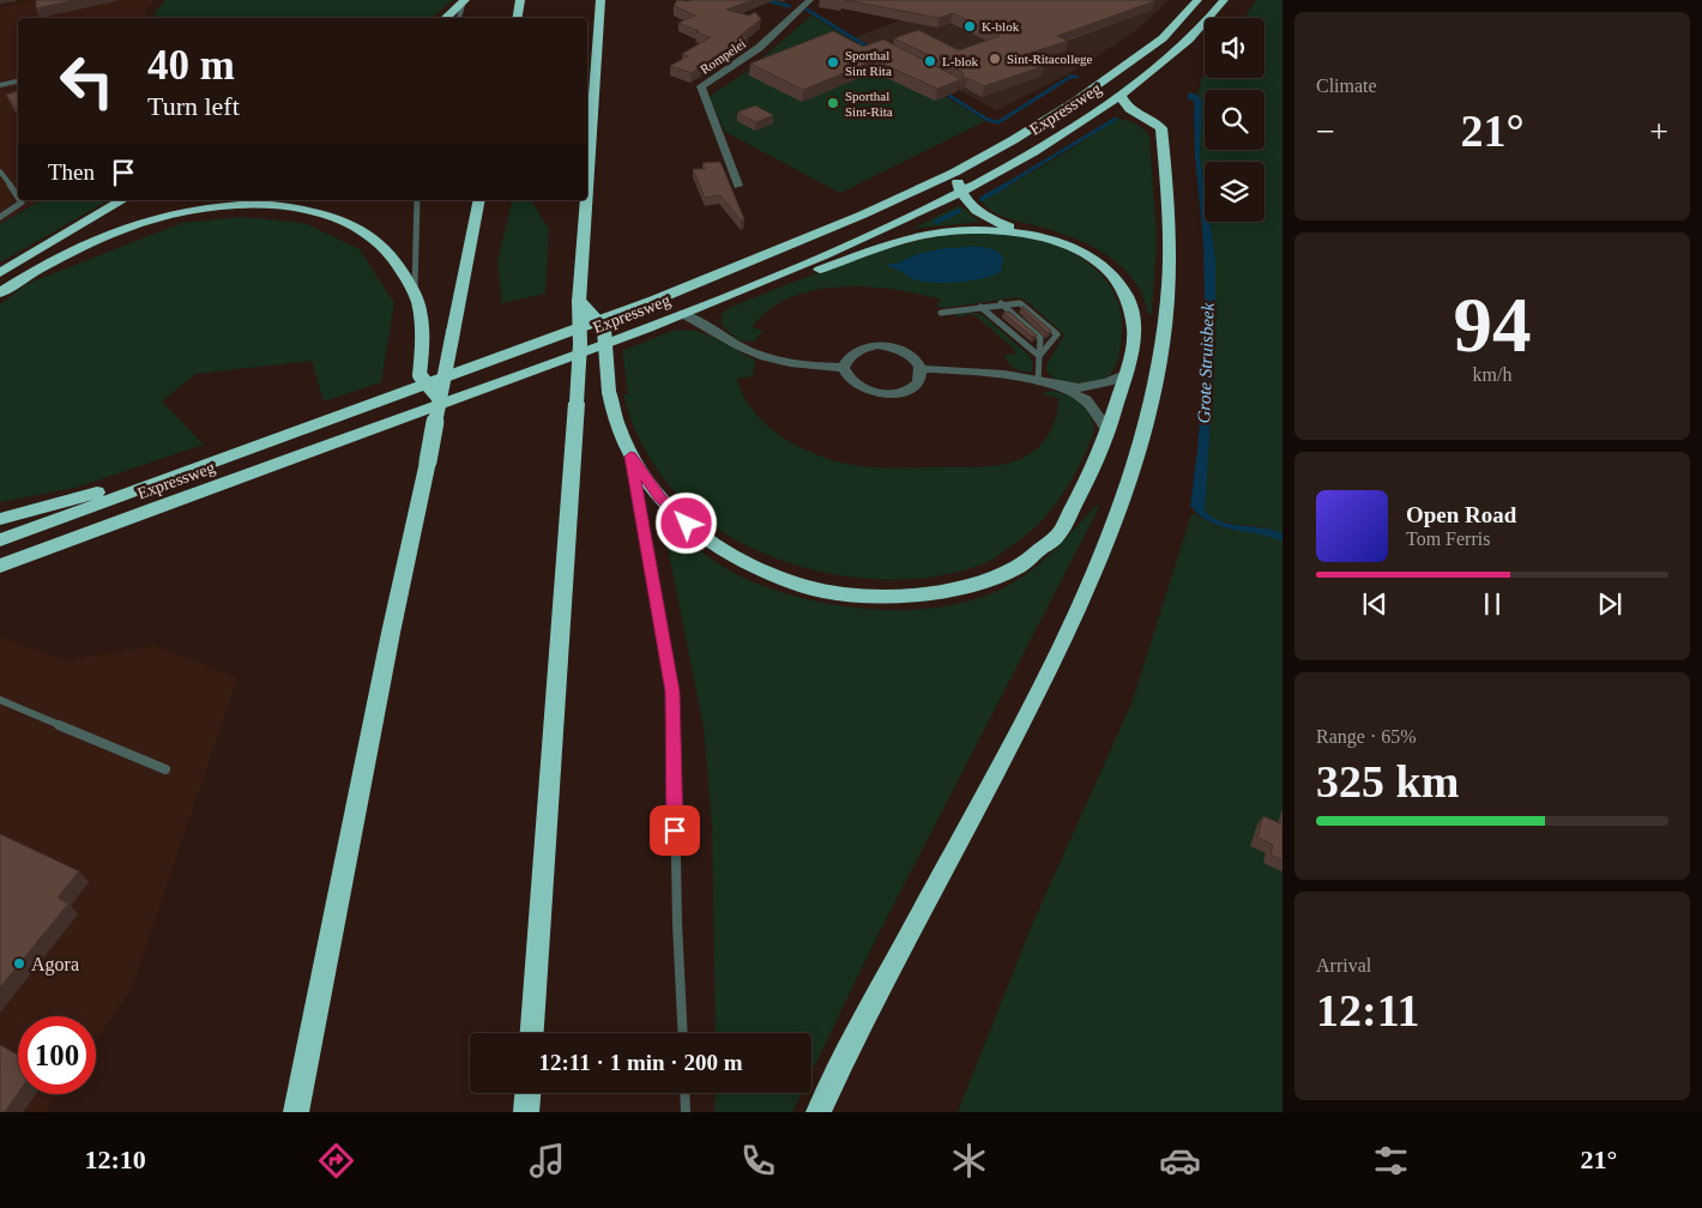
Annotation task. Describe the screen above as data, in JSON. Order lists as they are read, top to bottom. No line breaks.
{"streets":{"highway":["Expressweg"],"street":["Rompelei"]},"water":["Grote Struisbeek"],"places":["K-blok","Sint-Ritacollege","L-blok","Sporthal Sint Rita","Sporthal Sint-Rita","Agora"],"page":{"tile":["Climate",["94","km/h"],["Range · 65%","325 km"],["Arrival","12:11"]],"turn":["40 m","Turn left"],"heat":["−","21°","+"],"then":"Then","song":["Open Road","Tom Ferris"],"limit":"100","trip":"12:11 · 1 min · 200 m","tabs":["12:10","21°"]}}
